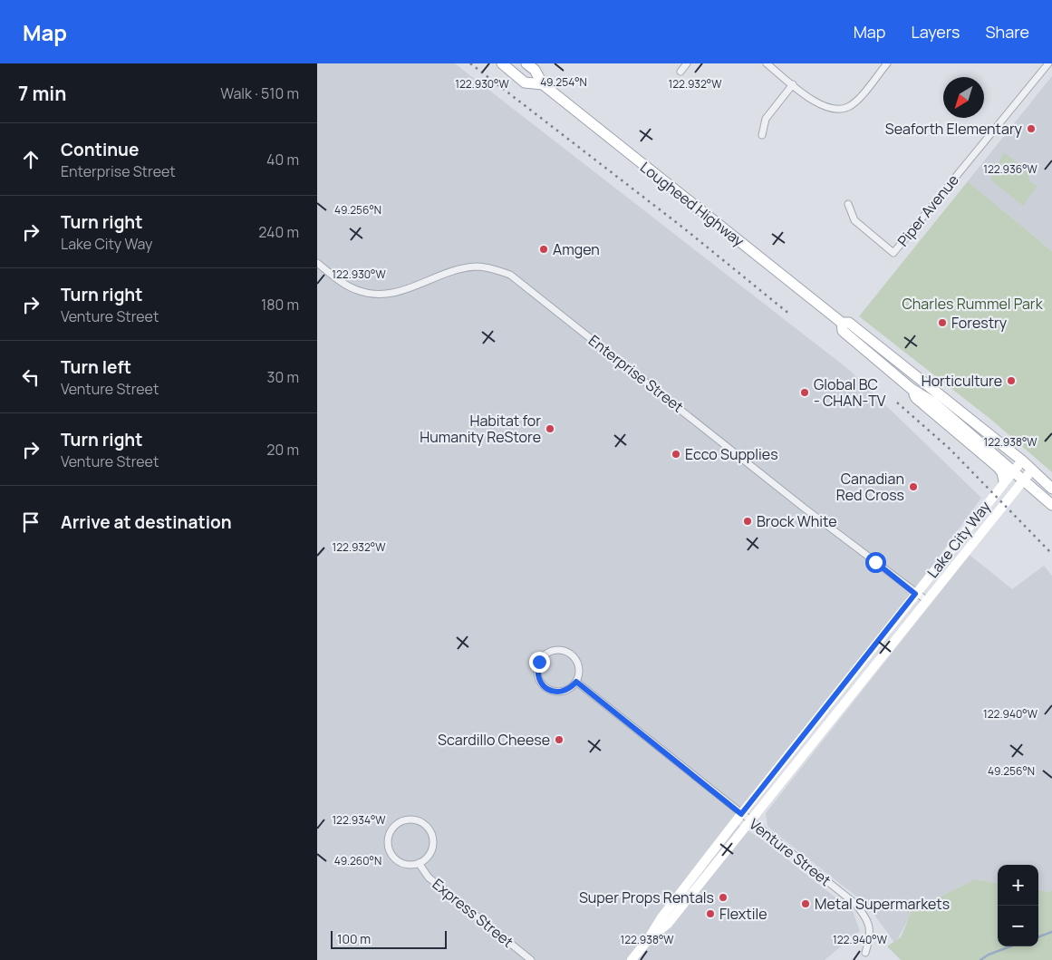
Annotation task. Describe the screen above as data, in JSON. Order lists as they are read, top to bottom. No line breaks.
{"streets":{"main road":["Lougheed Highway"],"street":["Piper Avenue","Enterprise Street","Lake City Way","Venture Street","Express Street"]},"crossings":[["Lougheed Highway","Lake City Way"],["Enterprise Street","Lake City Way"],["Lake City Way","Venture Street"]],"parks":["Charles Rummel Park"],"places":["Seaforth Elementary","Amgen","Forestry","Horticulture","Global BC - CHAN-TV","Habitat for Humanity ReStore","Ecco Supplies","Canadian Red Cross","Brock White","Scardillo Cheese","Super Props Rentals","Metal Supermarkets","Flextile"],"scale_bar":"100 m","north":"bottom left","page":{"header":"Map","nav":["Map","Layers","Share"],"heading":["7 min","Walk · 510 m"],"list":[["Continue","Enterprise Street","40 m"],["Turn right","Lake City Way","240 m"],["Turn right","Venture Street","180 m"],["Turn left","Venture Street","30 m"],["Turn right","Venture Street","20 m"],"Arrive at destination"],"map_buttons":["+","−"],"scale":"100 m"},"coordinates":["49.254°N","122.930°W","122.932°W","122.936°W","49.256°N","122.938°W","122.940°W","122.934°W","49.260°N"]}
